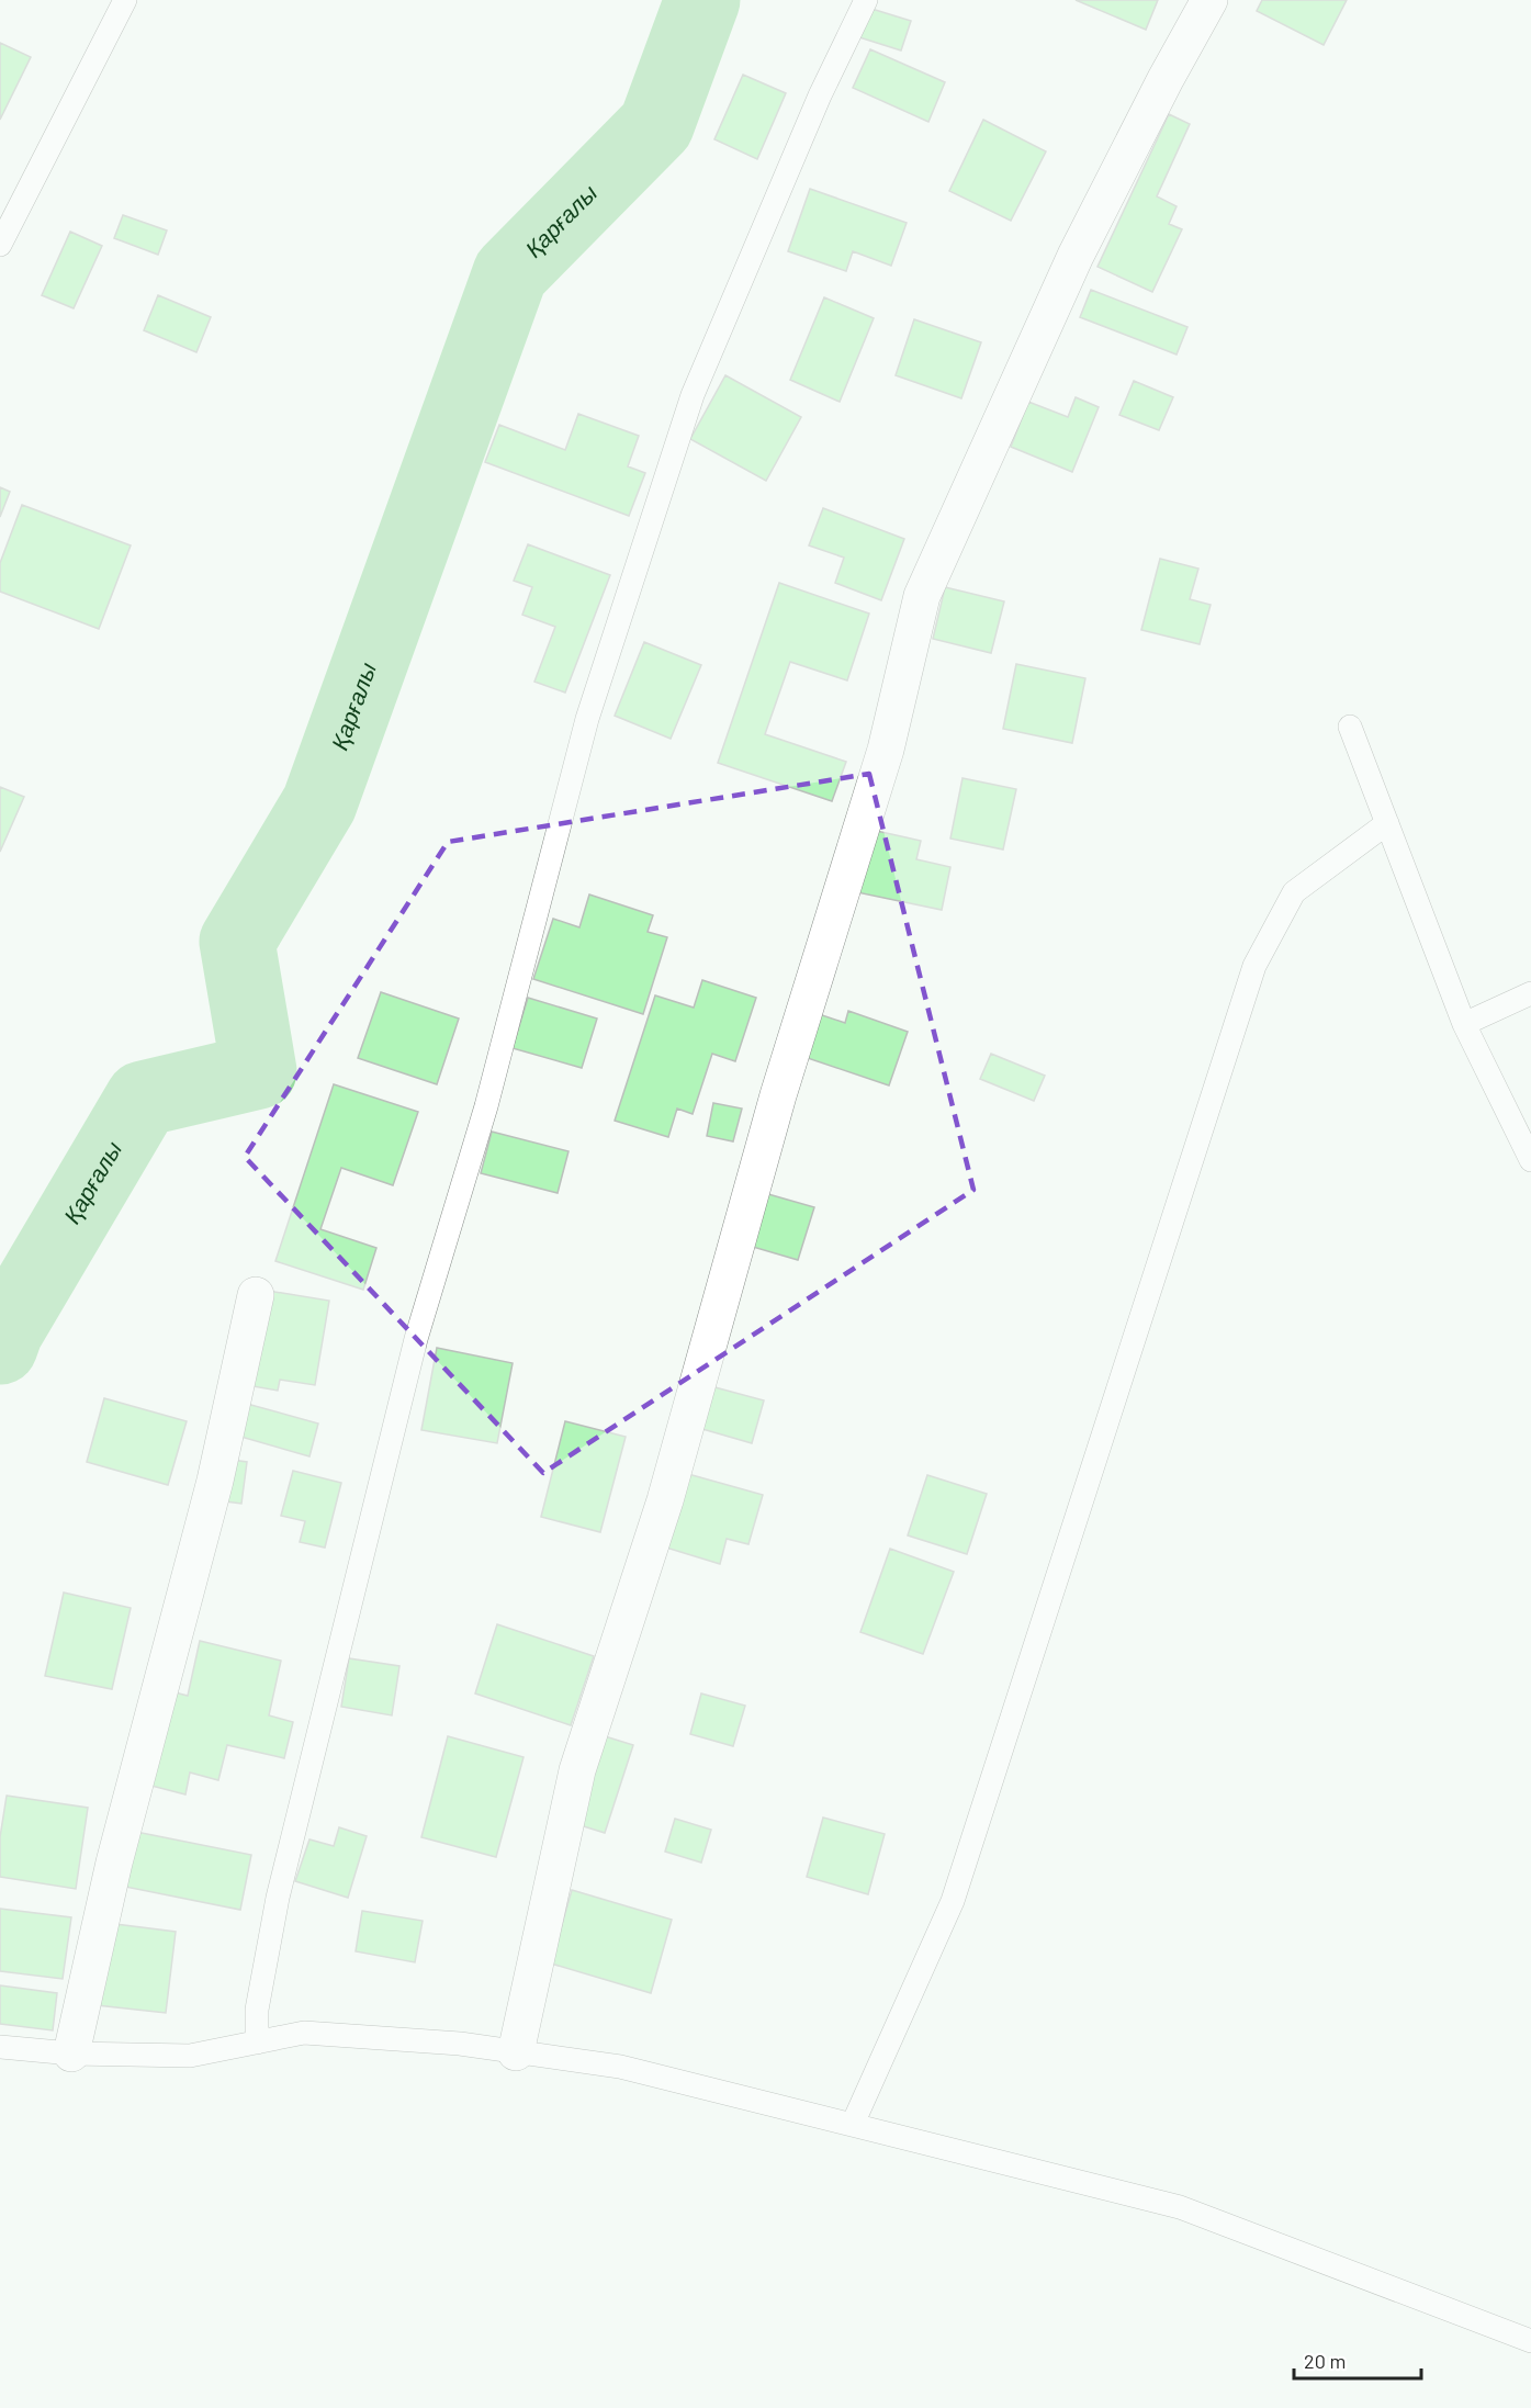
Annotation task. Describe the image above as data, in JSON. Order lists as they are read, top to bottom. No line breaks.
{"water":["Қарғалы"],"scale_bar":"20 m"}
